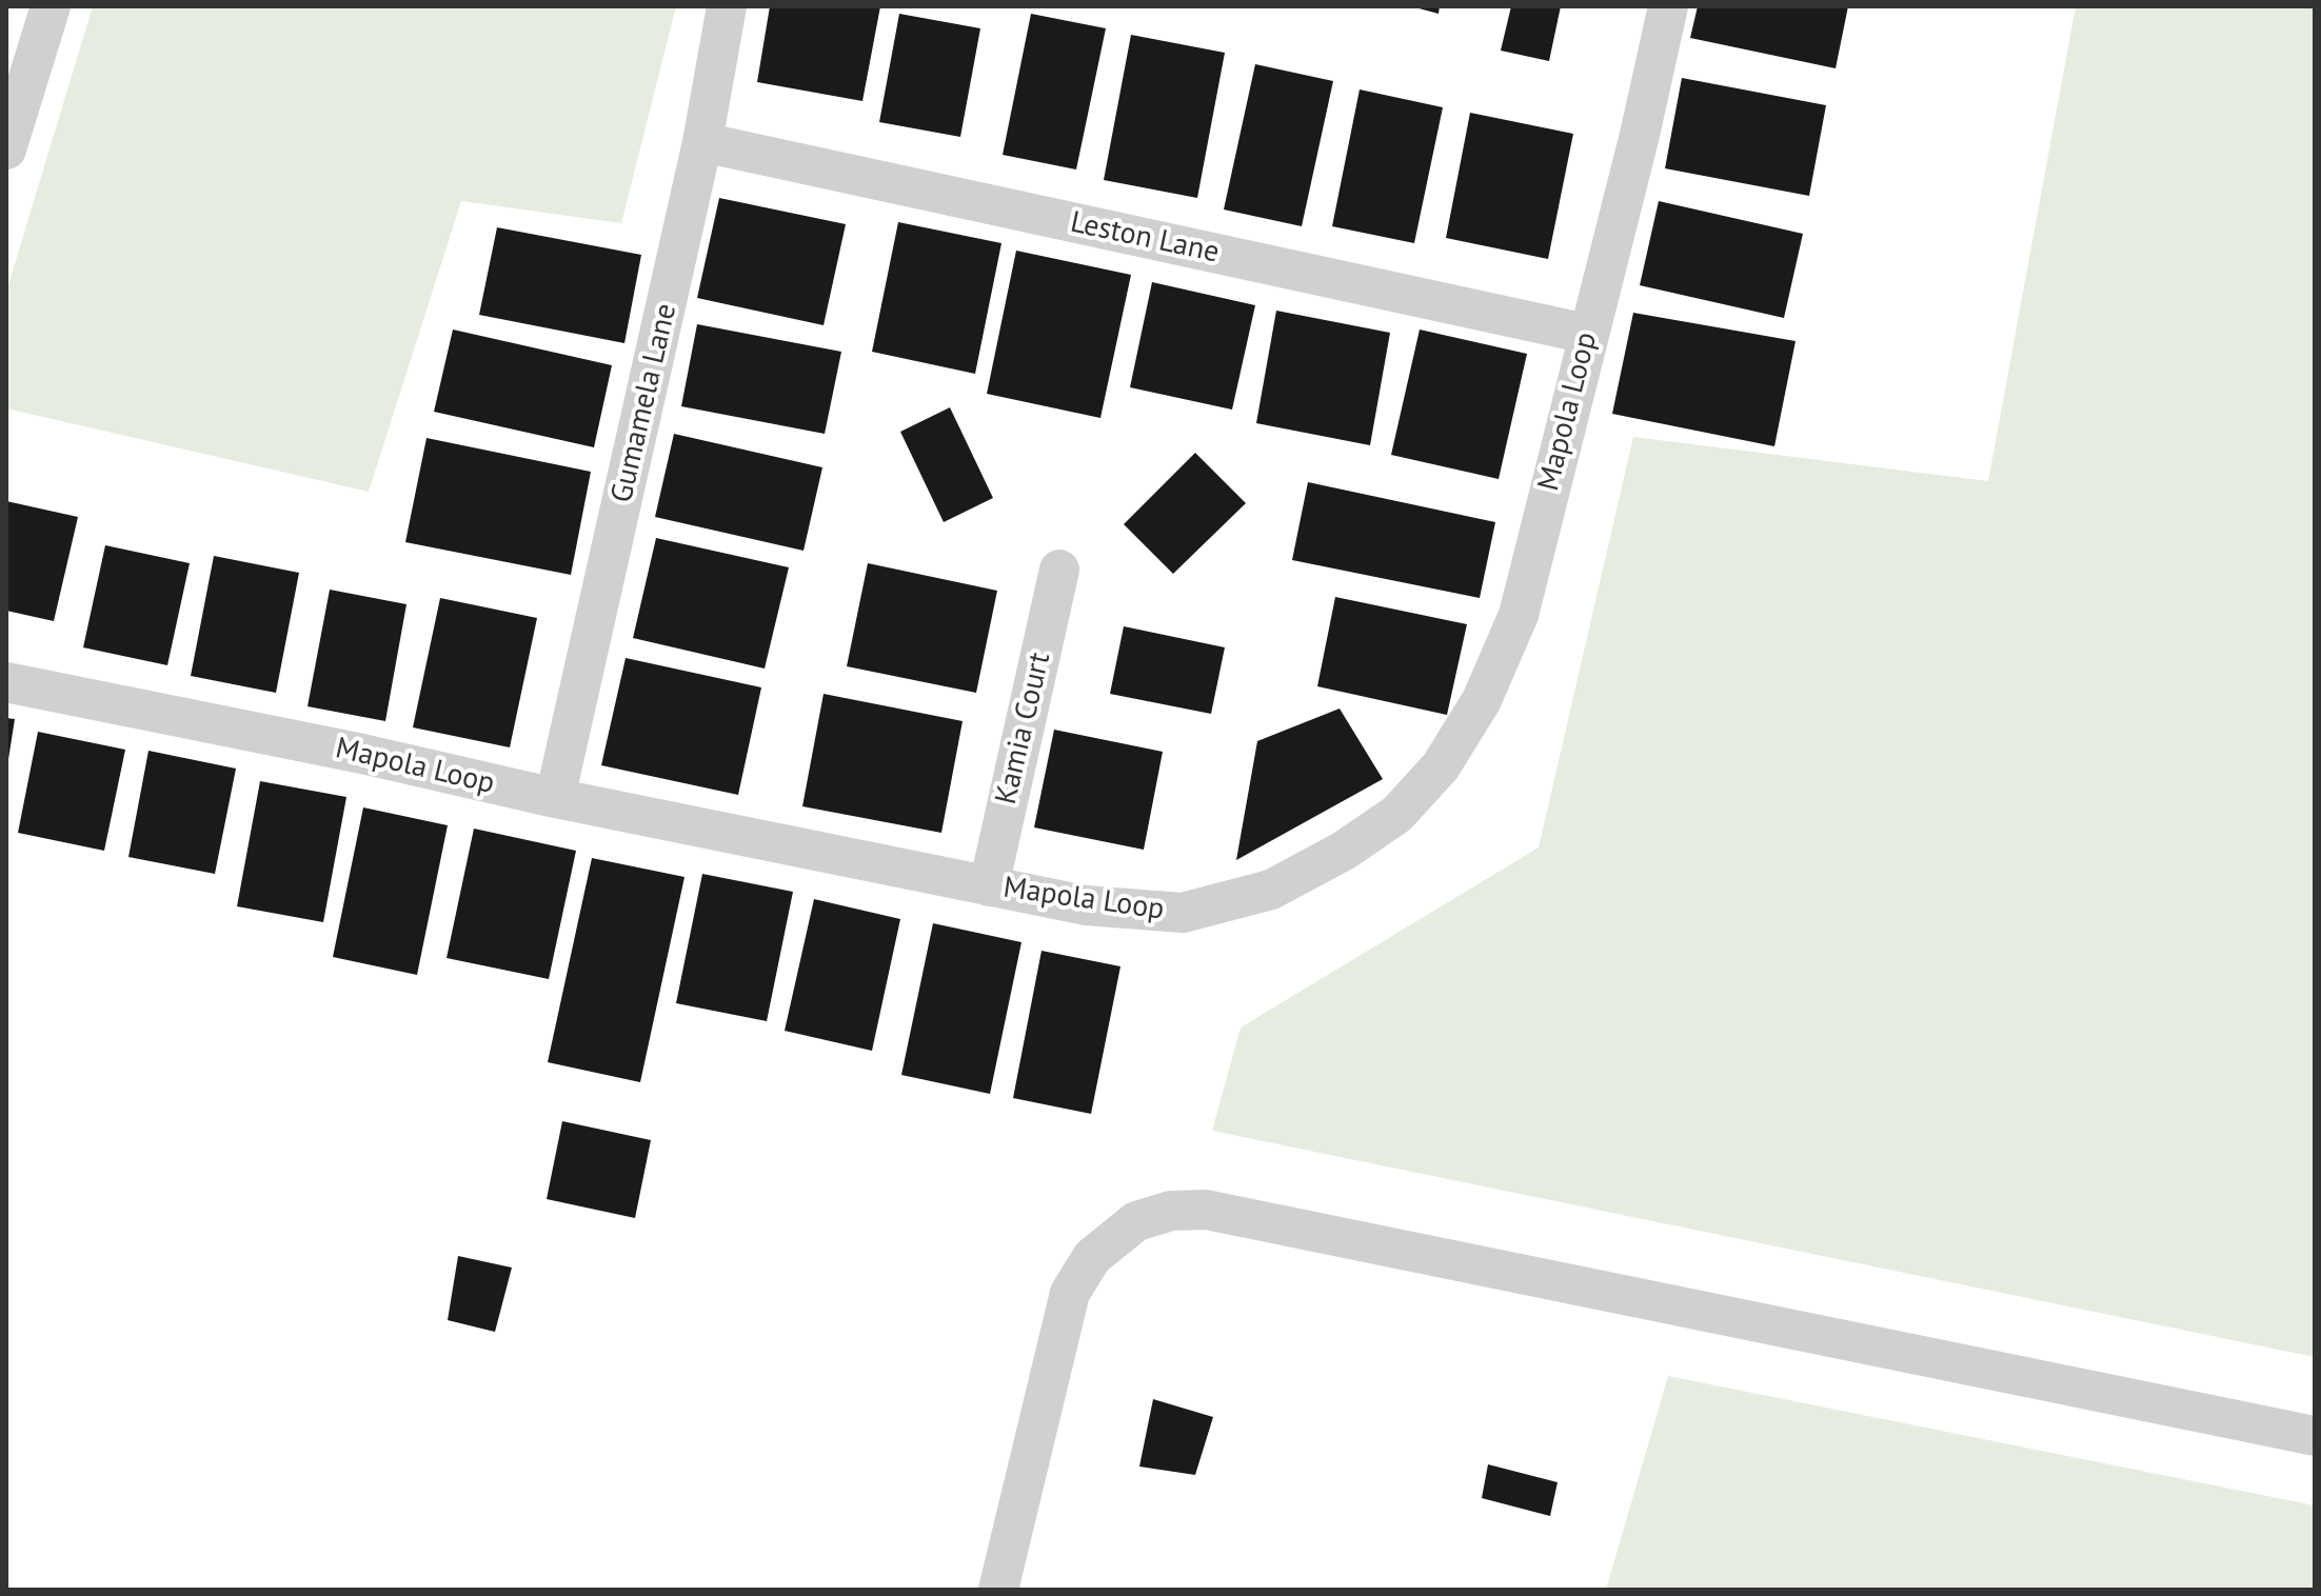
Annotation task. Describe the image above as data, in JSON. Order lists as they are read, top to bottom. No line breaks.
{"streets":{"street":["Leston Lane","Gumamela Lane","Mapola Loop","Kamia Court"]},"crossings":[["Leston Lane","Gumamela Lane"],["Leston Lane","Mapola Loop"],["Gumamela Lane","Mapola Loop"],["Mapola Loop","Kamia Court"]]}
